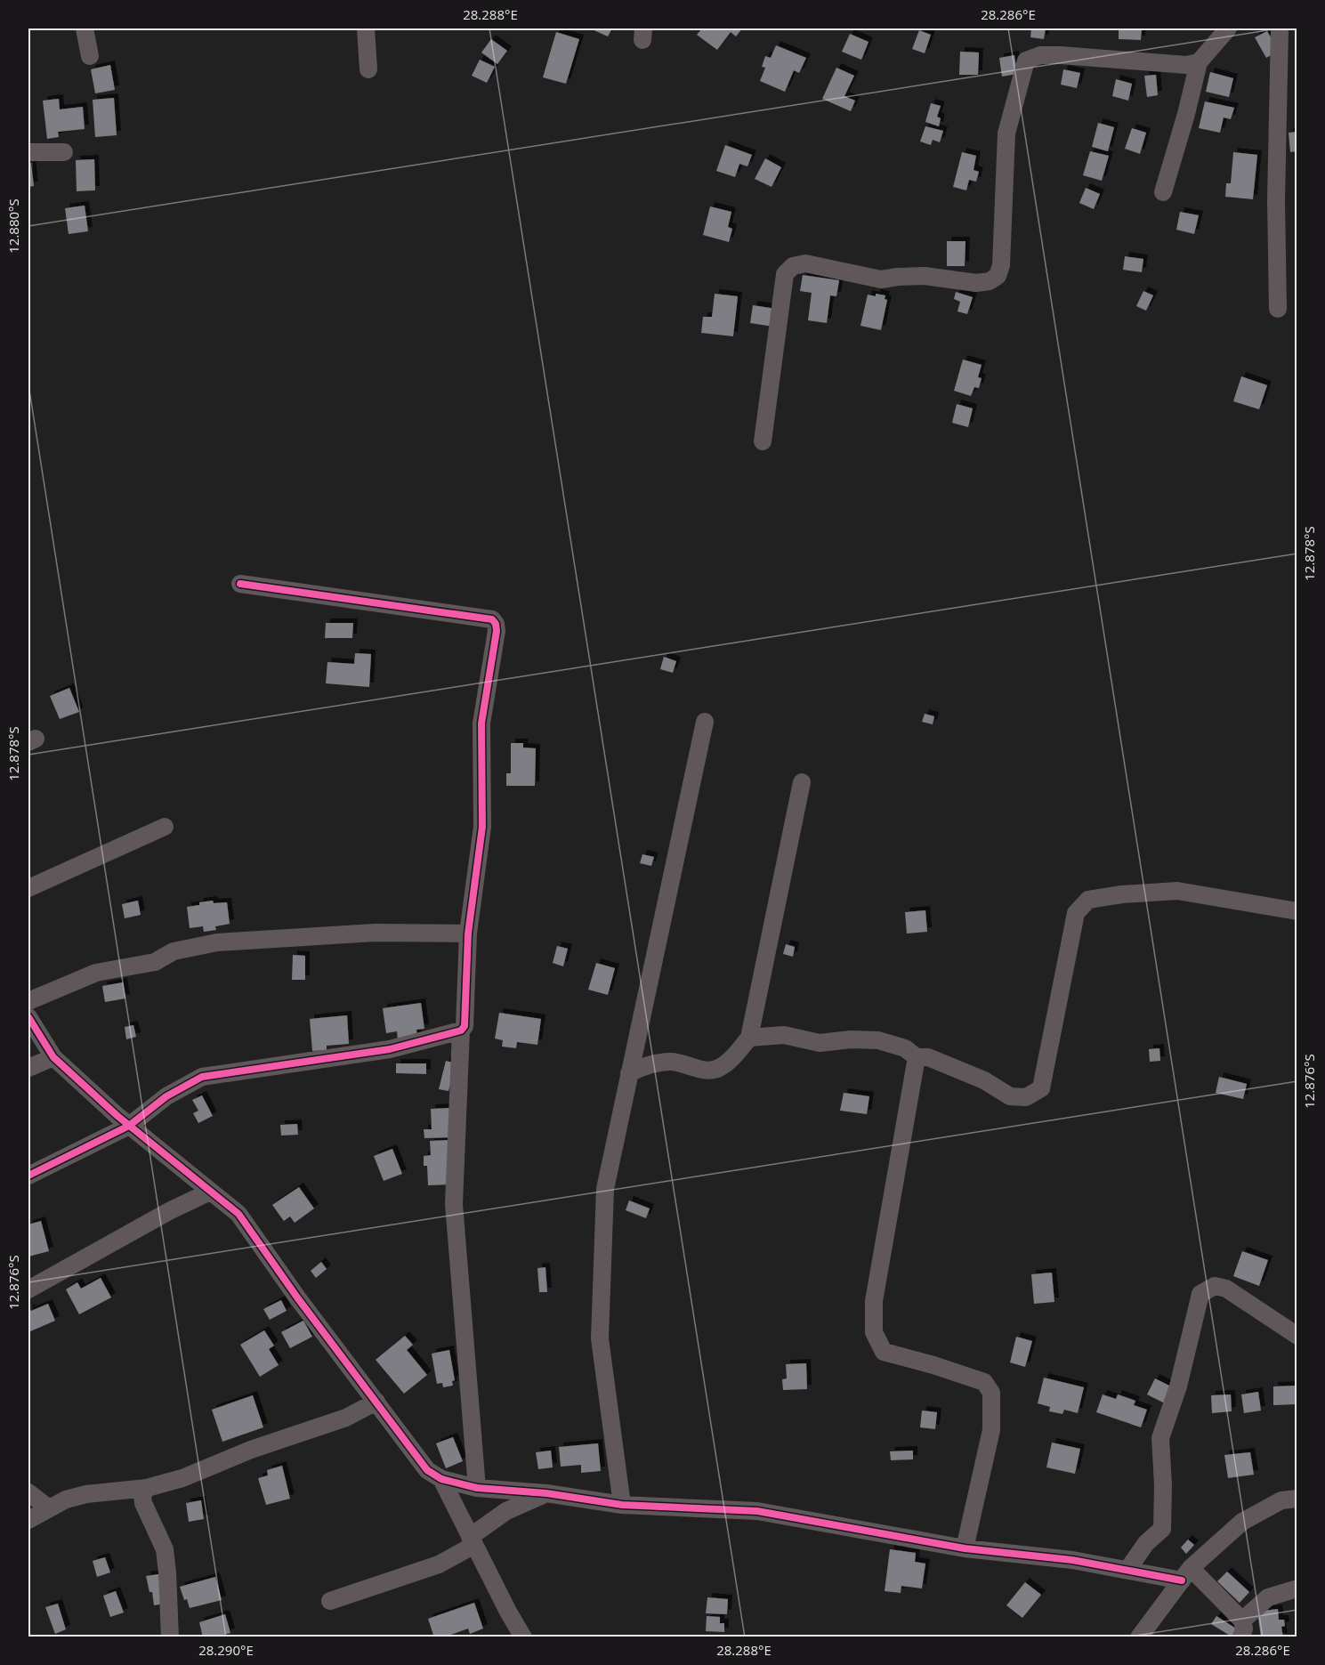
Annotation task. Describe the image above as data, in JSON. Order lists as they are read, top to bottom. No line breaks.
{"coordinates":["28.288°E","28.286°E","12.880°S","12.878°S","12.876°S","28.290°E"]}
